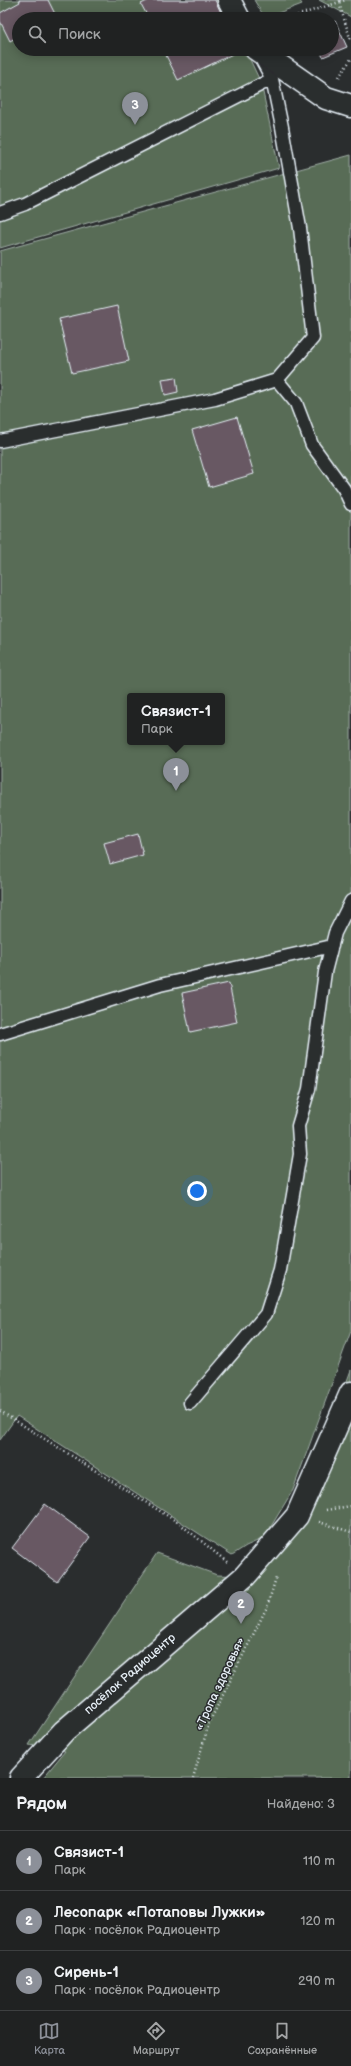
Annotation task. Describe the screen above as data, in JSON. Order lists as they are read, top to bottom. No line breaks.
{"streets":{"street":["посёлок Радиоцентр"],"path":["«Тропа здоровья»"]},"page":{"search":"Поиск","pins":["3","1","2"],"popup":["Связист-1","Парк"],"heading":["Рядом","Найдено: 3"],"list":[{"mark":"1","name":"Связист-1","note":"Парк","value":"110 m"},{"mark":"2","name":"Лесопарк «Потаповы Лужки»","note":"Парк · посёлок Радиоцентр","value":"120 m"},{"mark":"3","name":"Сирень-1","note":"Парк · посёлок Радиоцентр","value":"290 m"}],"nav":["Карта","Маршрут","Сохранённые"]}}
